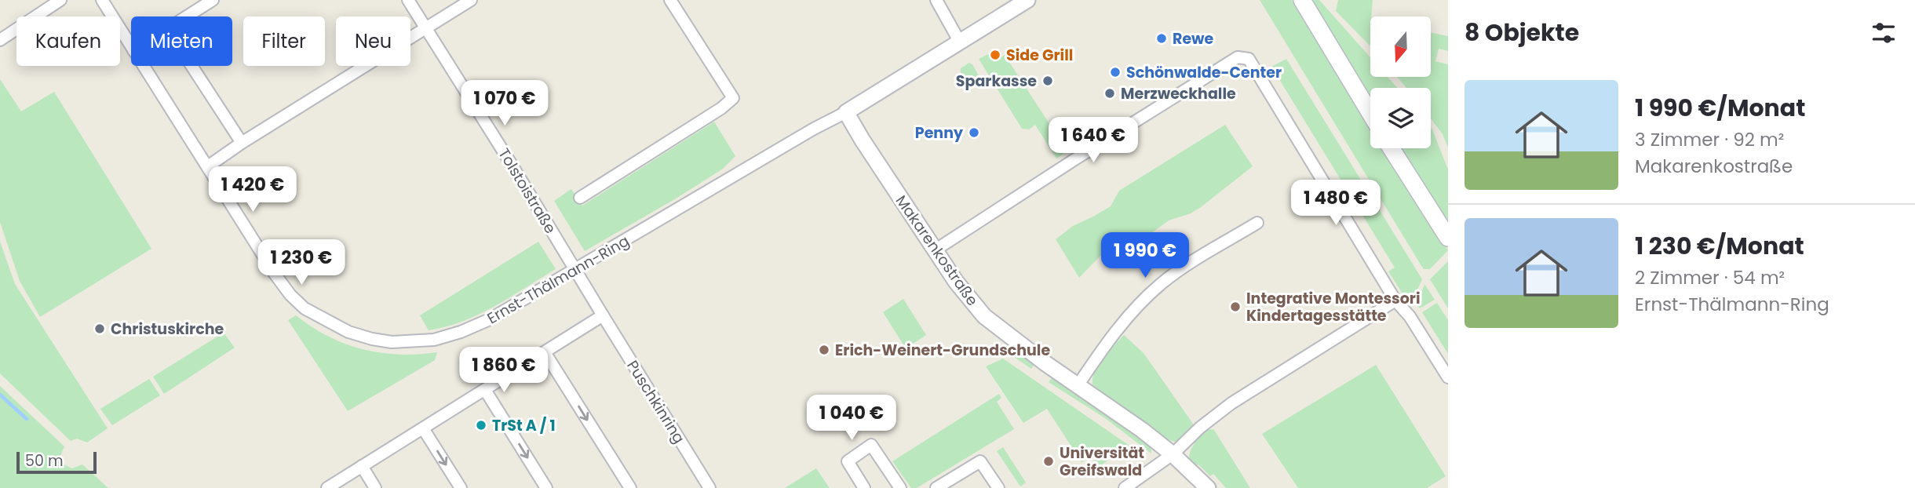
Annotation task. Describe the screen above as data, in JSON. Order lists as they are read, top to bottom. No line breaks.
{"streets":{"street":["Tolstoistraße","Makarenkostraße","Ernst-Thälmann-Ring","Puschkinring"]},"crossings":[["Tolstoistraße","Ernst-Thälmann-Ring"],["Tolstoistraße","Puschkinring"],["Makarenkostraße","Ernst-Thälmann-Ring"],["Ernst-Thälmann-Ring","Puschkinring"]],"places":["Rewe","Side Grill","Schönwalde-Center","Sparkasse","Merzweckhalle","Penny","Integrative Montessori Kindertagesstätte","Christuskirche","Erich-Weinert-Grundschule","TrSt A / 1","Universität Greifswald"],"scale_bar":"50 m","north":"bottom","page":{"heading":"8 Objekte","chip":["Kaufen","Mieten","Filter","Neu"],"list":[{"name":"1 990 €/Monat","note":"3 Zimmer · 92 m² · Makarenkostraße"},{"name":"1 230 €/Monat","note":"2 Zimmer · 54 m² · Ernst-Thälmann-Ring"}],"price":["1 070 €","1 640 €","1 420 €","1 480 €","1 990 €","1 230 €","1 860 €","1 040 €"],"scale":"50 m"}}
